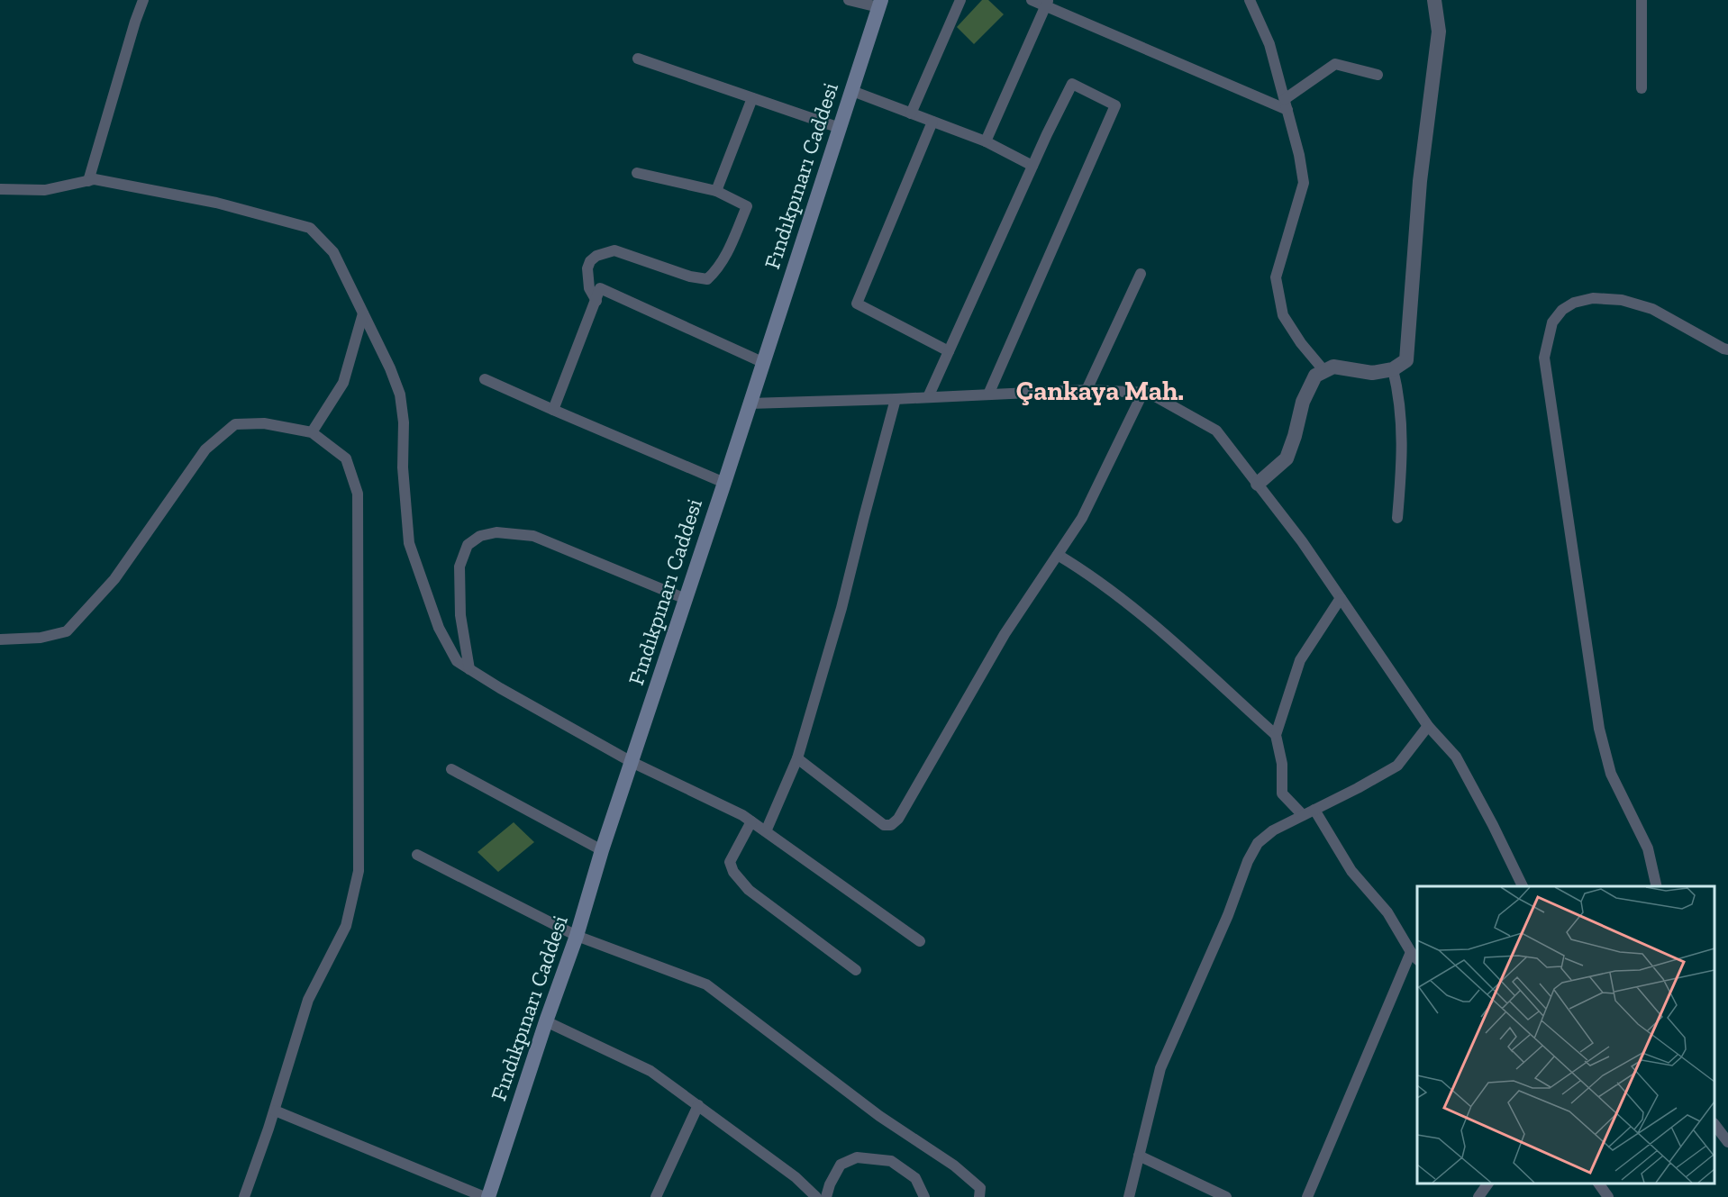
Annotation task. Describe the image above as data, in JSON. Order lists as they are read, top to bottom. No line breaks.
{"streets":{"main road":["Fındıkpınarı Caddesi"]},"districts":["Çankaya Mah."]}
